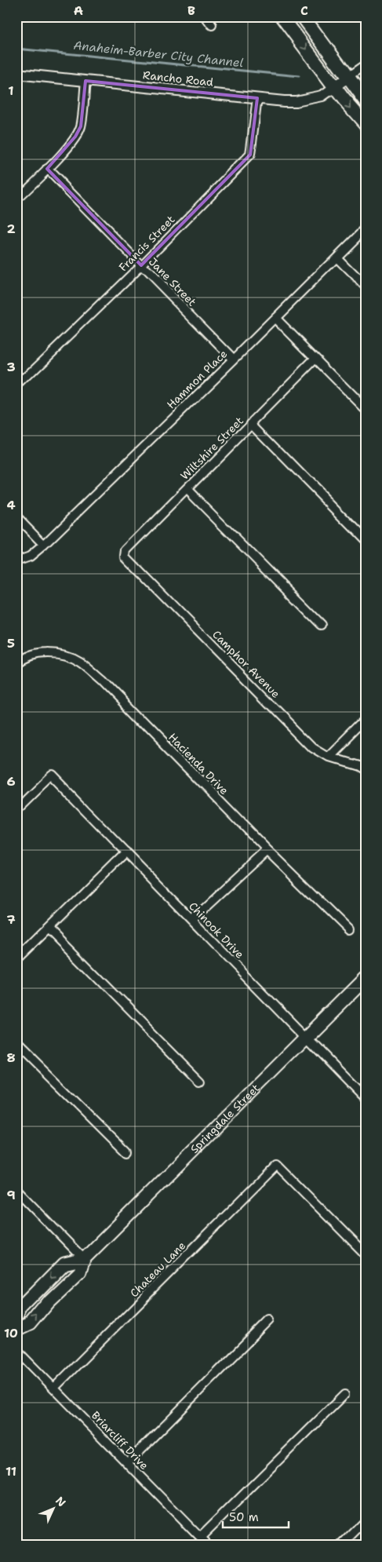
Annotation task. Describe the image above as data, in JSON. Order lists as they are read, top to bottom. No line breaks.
{"streets":{"main road":["Springdale Street"],"street":["Rancho Road","Francis Street","Jane Street","Hammon Place","Wiltshire Street","Camphor Avenue","Hacienda Drive","Chinook Drive","Chateau Lane","Briarcliff Drive"]},"crossings":[["Rancho Road","Francis Street"],["Francis Street","Jane Street"],["Jane Street","Hammon Place"],["Wiltshire Street","Camphor Avenue"],["Chinook Drive","Springdale Street"],["Chateau Lane","Briarcliff Drive"]],"water":["Anaheim-Barber City Channel"],"scale_bar":"50 m","north":"top right","grid":{"columns":["A","B","C"],"rows":["1","2","3","4","5","6","7","8","9","10","11"]}}
